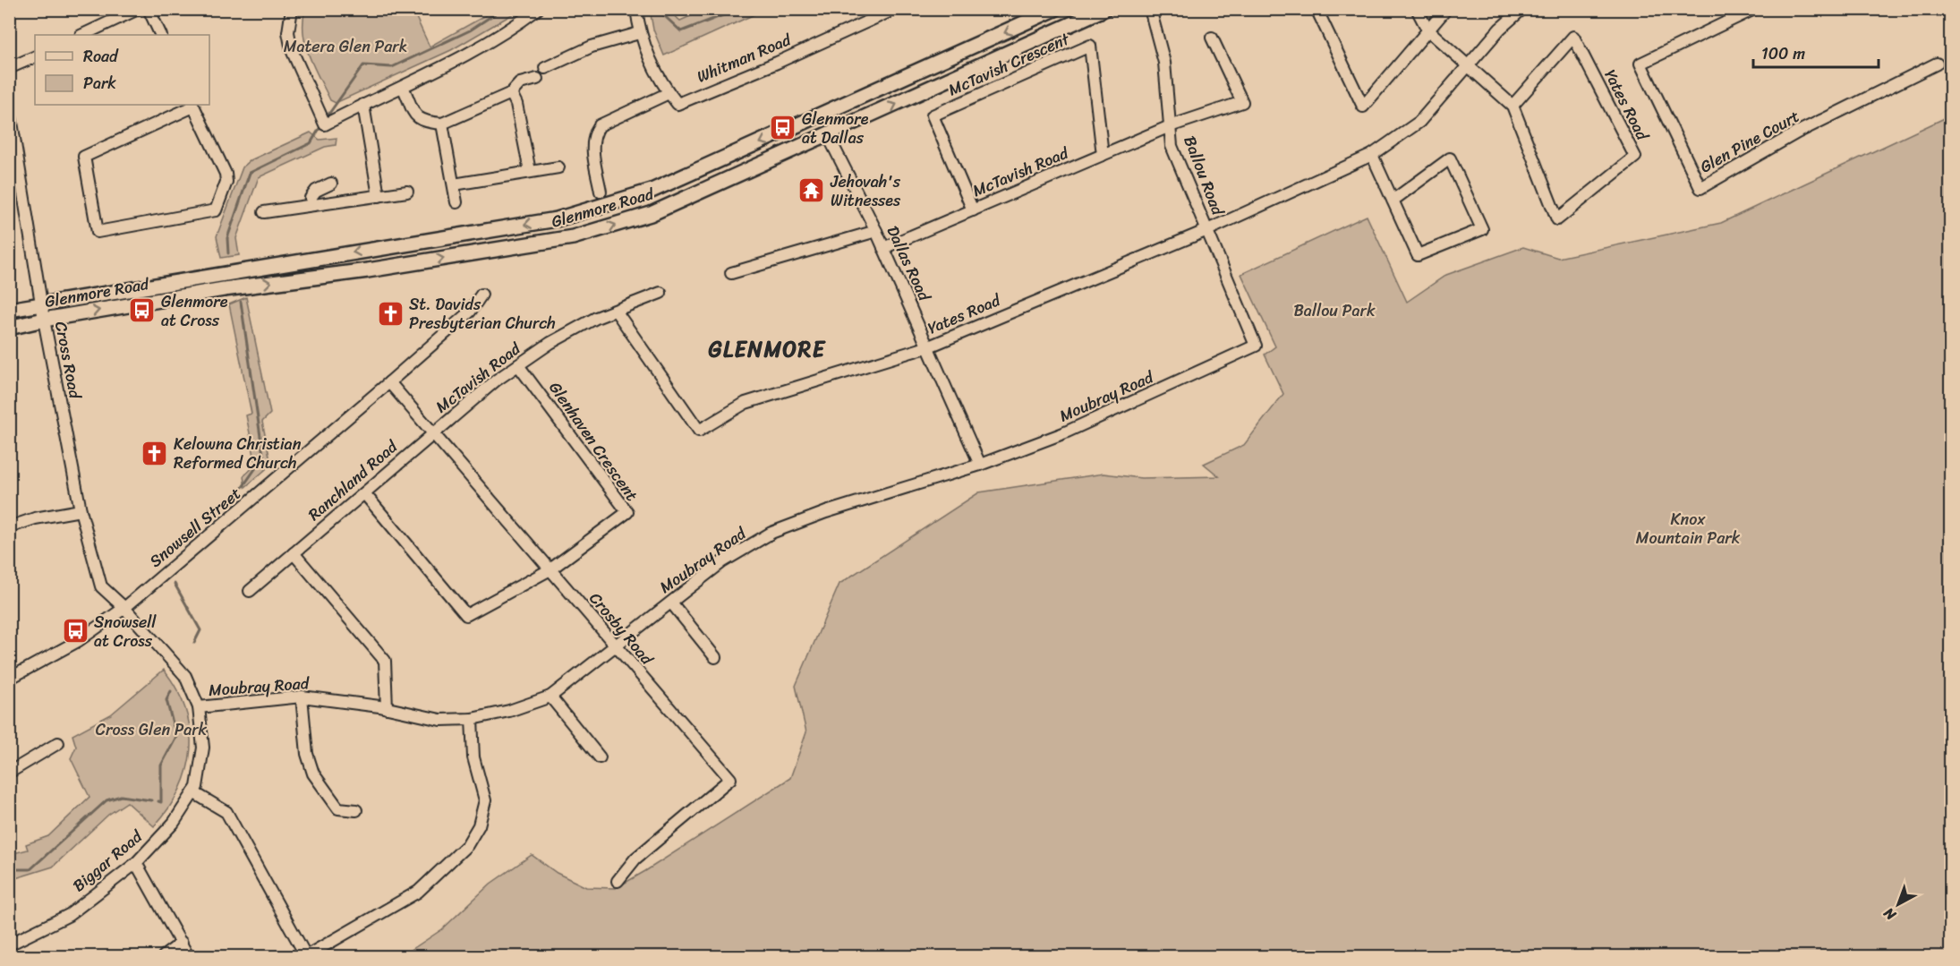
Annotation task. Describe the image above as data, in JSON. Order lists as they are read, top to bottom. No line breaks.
{"streets":{"main road":["Glenmore Road"],"street":["Whitman Road","McTavish Crescent","Yates Road","Glen Pine Court","McTavish Road","Ballou Road","Dallas Road","Cross Road","Moubray Road","Glenhaven Crescent","Ranchland Road","Snowsell Street","Crosby Road","Biggar Road"]},"crossings":[["McTavish Crescent","McTavish Road"],["Yates Road","McTavish Road"],["Yates Road","Ballou Road"],["Yates Road","Dallas Road"],["McTavish Road","Ballou Road"],["McTavish Road","Dallas Road"],["McTavish Road","Glenhaven Crescent"],["McTavish Road","Ranchland Road"],["McTavish Road","Crosby Road"],["Ballou Road","Moubray Road"],["Glenmore Road","Dallas Road"],["Glenmore Road","Cross Road"],["Dallas Road","Moubray Road"],["Cross Road","Snowsell Street"],["Cross Road","Biggar Road"],["Moubray Road","Crosby Road"],["Moubray Road","Biggar Road"],["Glenhaven Crescent","Crosby Road"],["Ranchland Road","Crosby Road"],["Snowsell Street","Crosby Road"],["Snowsell Street","Biggar Road"]],"districts":["GLENMORE"],"parks":["Matera Glen Park","Ballou Park","Knox Mountain Park","Cross Glen Park"],"places":{"bus stop":["Glenmore at Dallas","Glenmore at Cross","Snowsell at Cross"],"temple":["Jehovah's Witnesses"],"church":["St. Davids Presbyterian Church","Kelowna Christian Reformed Church"]},"legend":["Road","Park"],"scale_bar":"100 m","north":"bottom left"}
